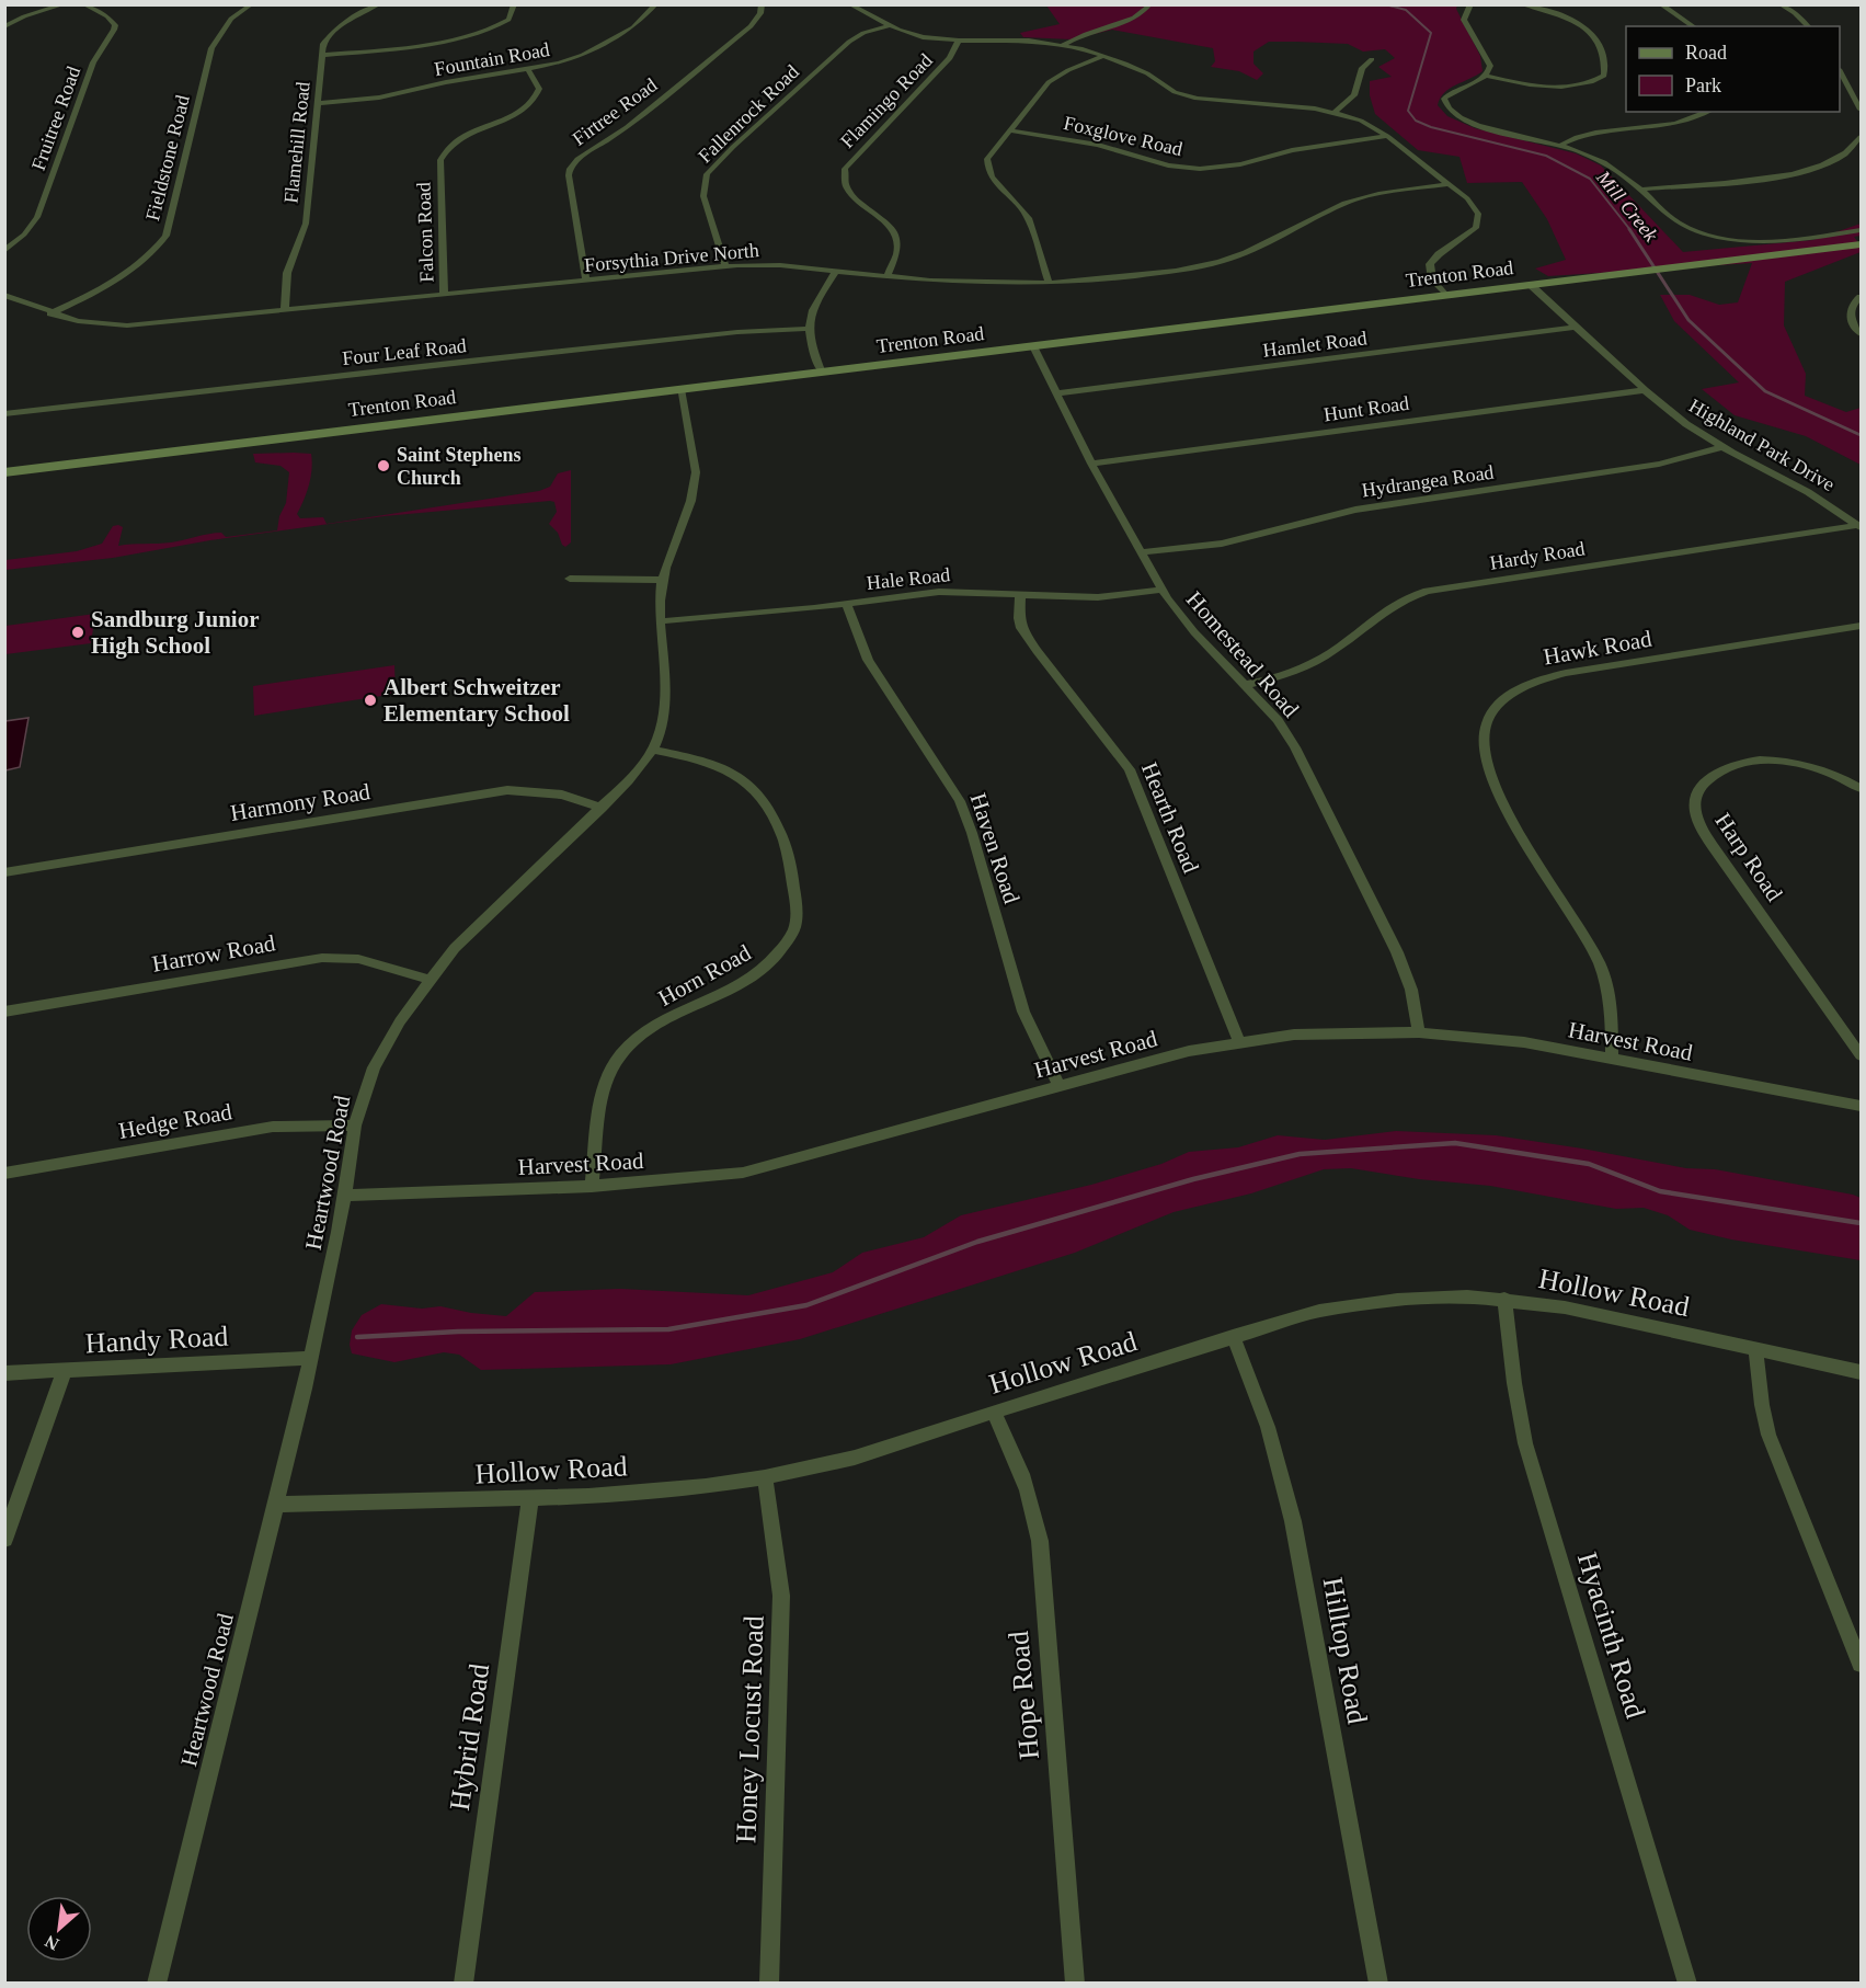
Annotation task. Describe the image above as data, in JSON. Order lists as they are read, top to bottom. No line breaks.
{"streets":{"main road":["Trenton Road"],"street":["Fountain Road","Flamingo Road","Firtree Road","Fallenrock Road","Fruitree Road","Foxglove Road","Flamehill Road","Fieldstone Road","Falcon Road","Forsythia Drive North","Hamlet Road","Four Leaf Road","Hunt Road","Highland Park Drive","Hydrangea Road","Hardy Road","Hale Road","Hawk Road","Homestead Road","Harmony Road","Hearth Road","Haven Road","Harp Road","Harrow Road","Horn Road","Harvest Road","Hedge Road","Heartwood Road","Hollow Road","Handy Road","Hyacinth Road","Hilltop Road","Hope Road","Honey Locust Road","Hybrid Road"]},"crossings":[["Fountain Road","Flamehill Road"],["Fountain Road","Falcon Road"],["Flamingo Road","Forsythia Drive North"],["Firtree Road","Forsythia Drive North"],["Fallenrock Road","Forsythia Drive North"],["Flamehill Road","Forsythia Drive North"],["Fieldstone Road","Forsythia Drive North"],["Falcon Road","Forsythia Drive North"],["Trenton Road","Highland Park Drive"],["Trenton Road","Homestead Road"],["Trenton Road","Heartwood Road"],["Hamlet Road","Highland Park Drive"],["Hamlet Road","Homestead Road"],["Hunt Road","Highland Park Drive"],["Hunt Road","Homestead Road"],["Highland Park Drive","Hydrangea Road"],["Highland Park Drive","Hardy Road"],["Hydrangea Road","Homestead Road"],["Hardy Road","Homestead Road"],["Hale Road","Homestead Road"],["Hale Road","Hearth Road"],["Hale Road","Haven Road"],["Hale Road","Heartwood Road"],["Hawk Road","Harvest Road"],["Homestead Road","Harvest Road"],["Harmony Road","Heartwood Road"],["Hearth Road","Harvest Road"],["Haven Road","Harvest Road"],["Harrow Road","Heartwood Road"],["Horn Road","Harvest Road"],["Horn Road","Heartwood Road"],["Harvest Road","Heartwood Road"],["Hedge Road","Heartwood Road"],["Heartwood Road","Hollow Road"],["Heartwood Road","Handy Road"],["Hollow Road","Hyacinth Road"],["Hollow Road","Hilltop Road"],["Hollow Road","Hope Road"],["Hollow Road","Honey Locust Road"],["Hollow Road","Hybrid Road"]],"water":["Mill Creek"],"places":["Saint Stephens Church","Sandburg Junior High School","Albert Schweitzer Elementary School"],"legend":["Road","Park"],"north":"bottom left"}
